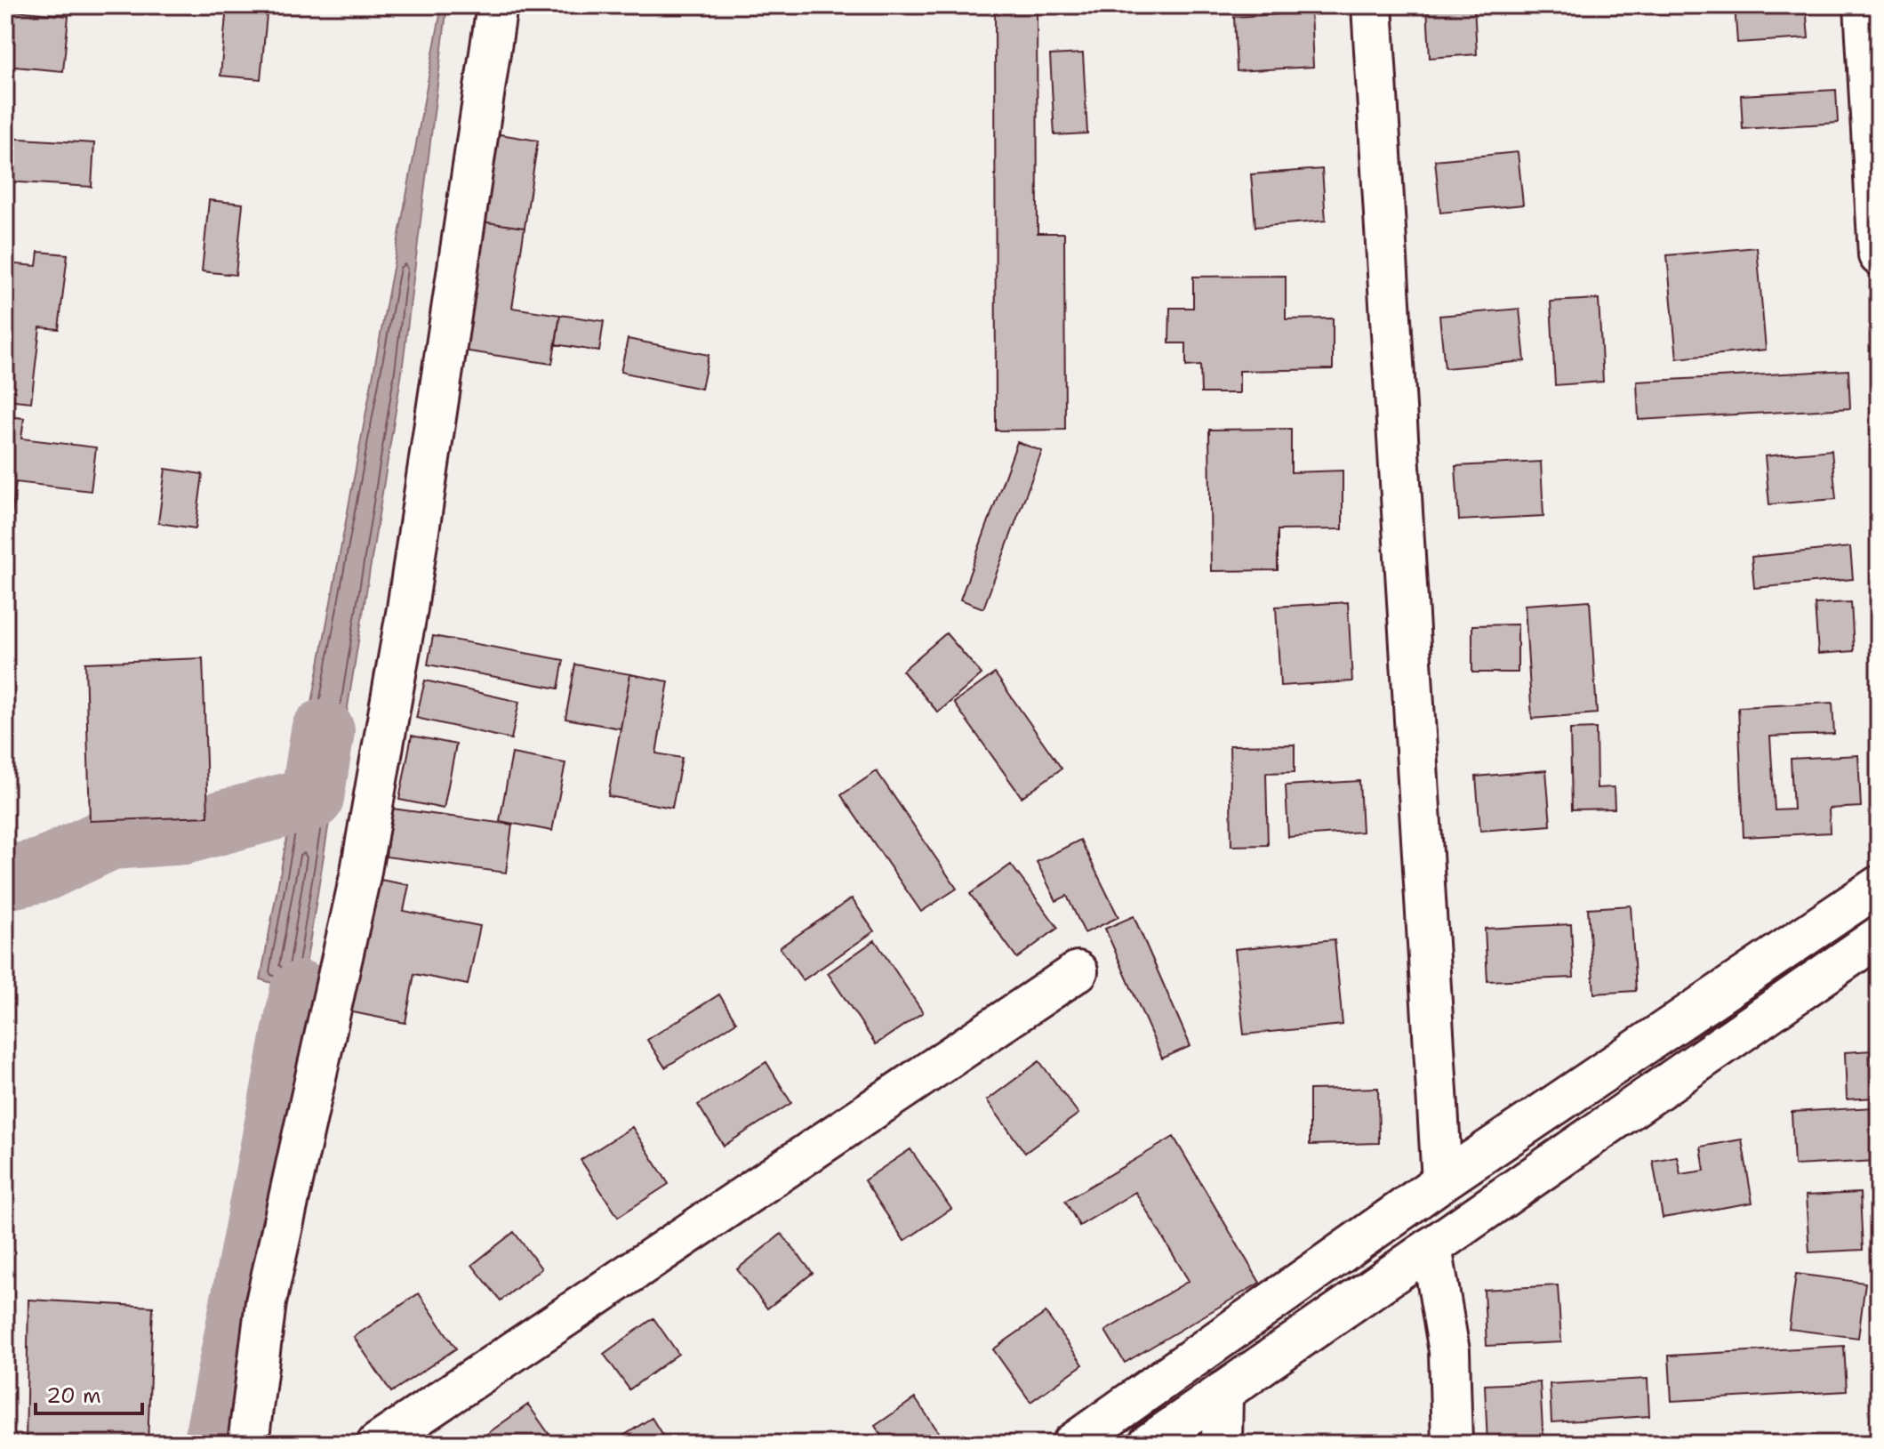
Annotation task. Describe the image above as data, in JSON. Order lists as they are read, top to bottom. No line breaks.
{"scale_bar":"20 m"}
